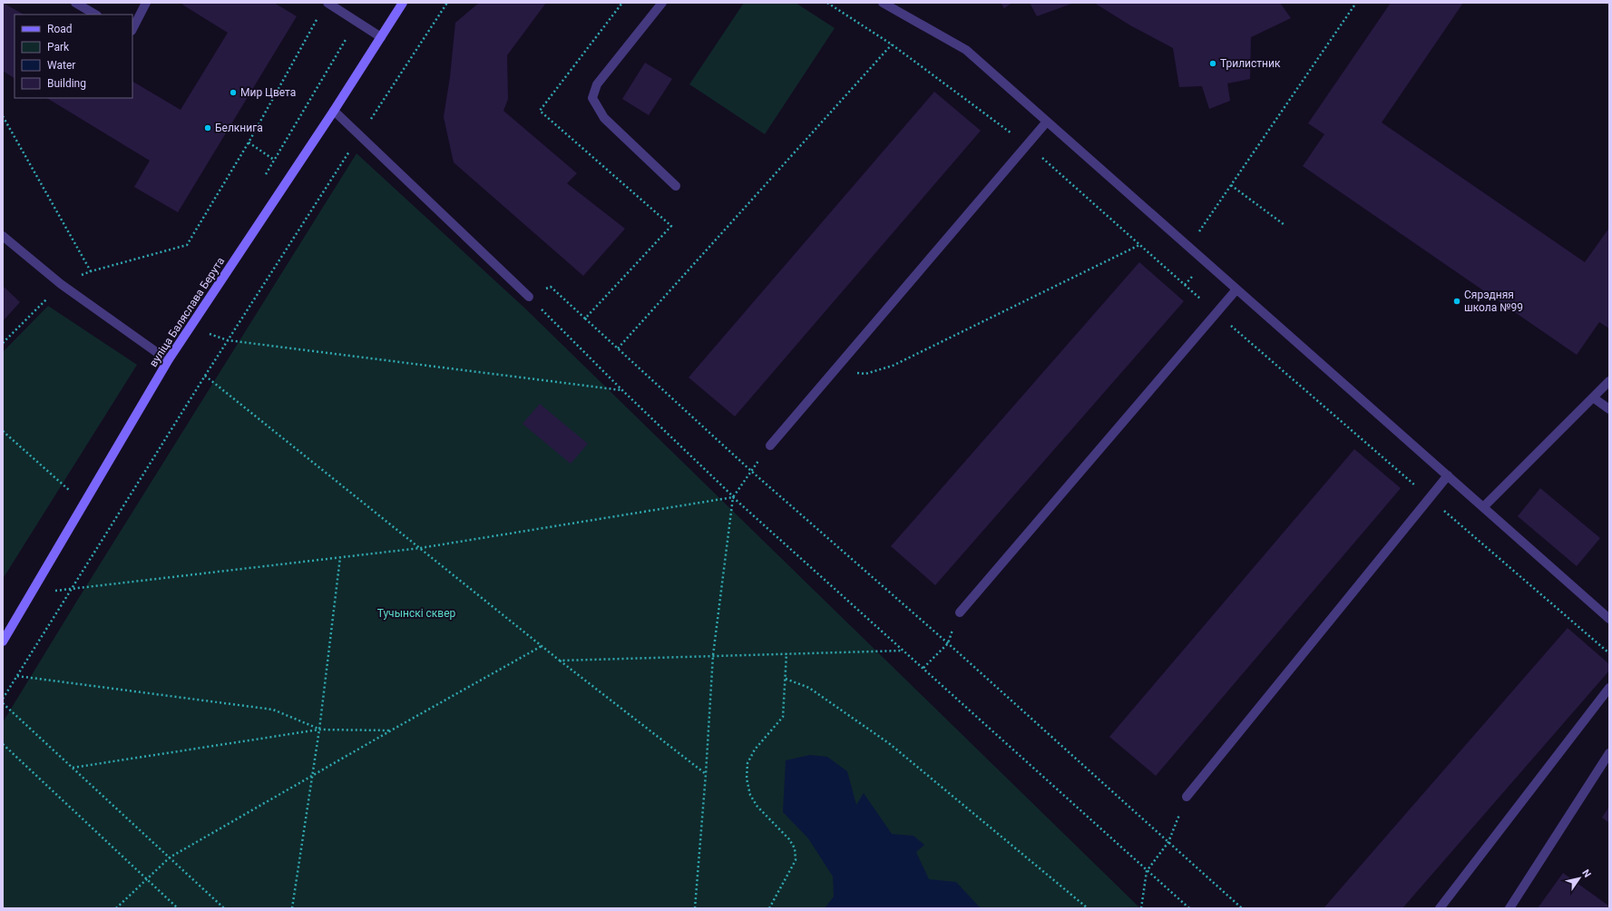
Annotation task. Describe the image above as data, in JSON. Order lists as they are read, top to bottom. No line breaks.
{"streets":{"street":["вуліца Баляслава Берута"]},"parks":["Тучынскі сквер"],"places":["Трилистник","Мир Цвета","Белкнига","Сярэдняя школа №99"],"legend":["Road","Park","Water","Building"],"north":"top right"}
